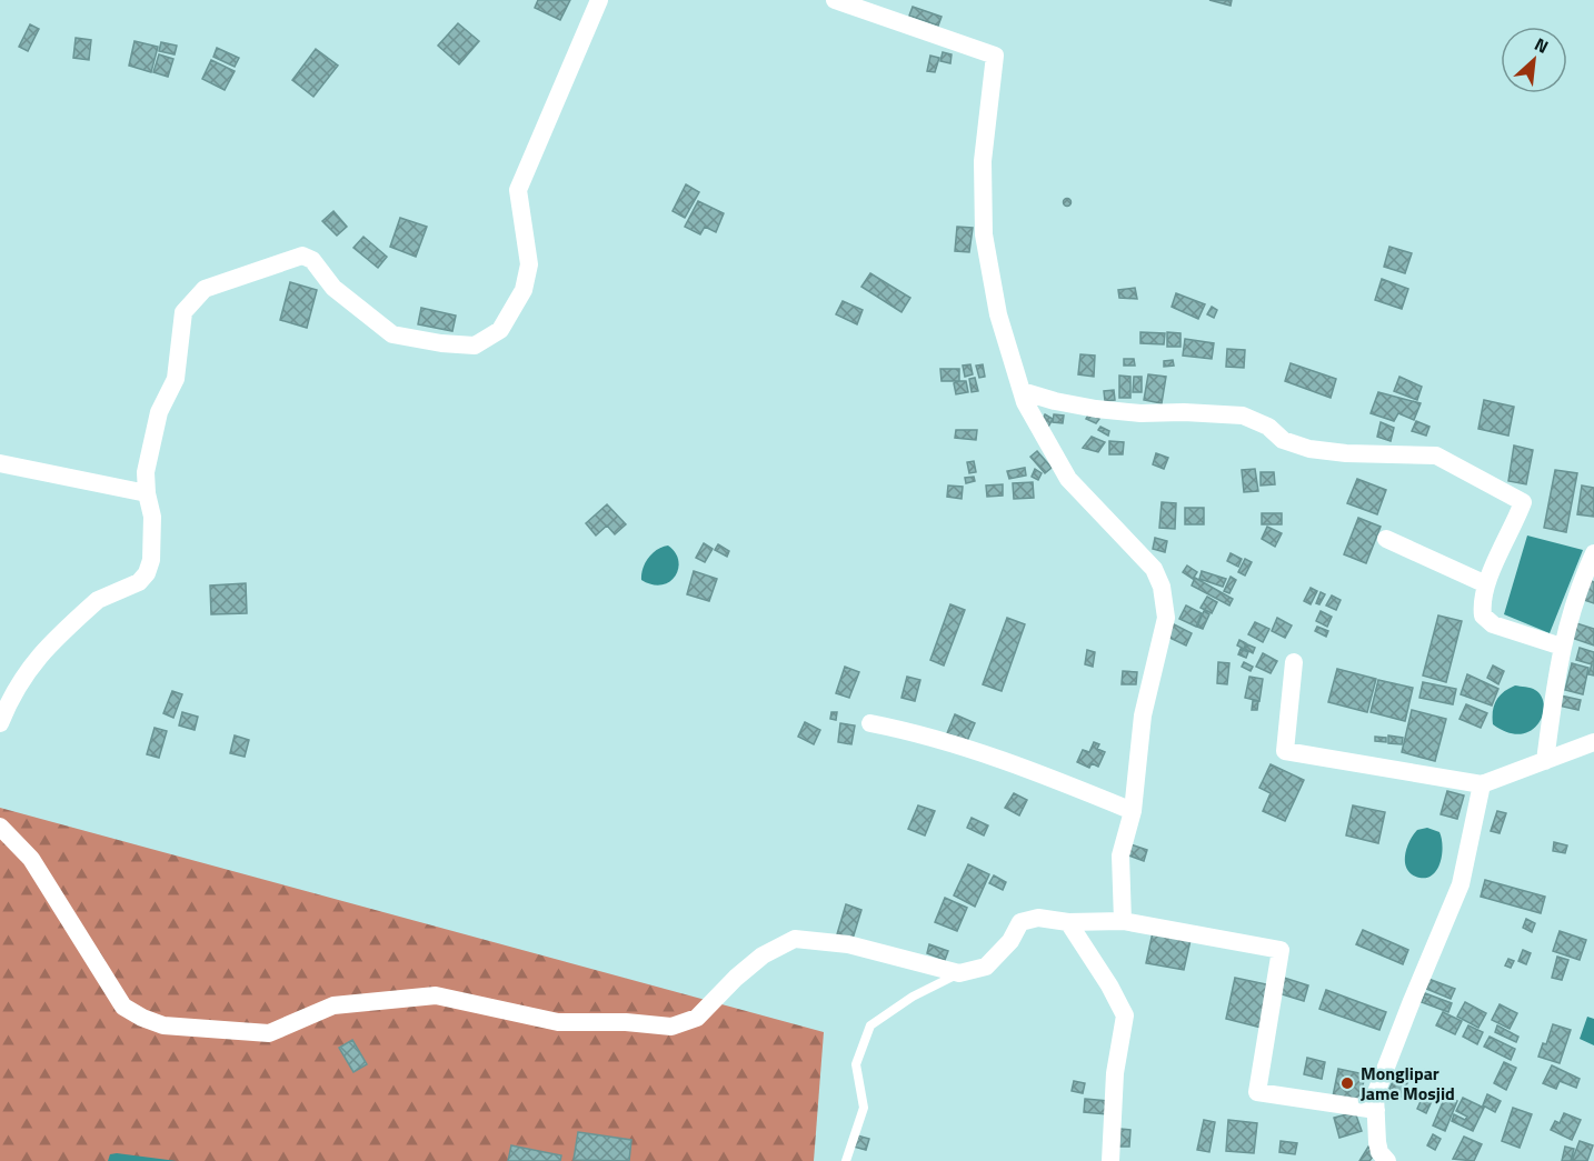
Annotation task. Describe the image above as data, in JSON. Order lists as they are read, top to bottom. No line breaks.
{"places":["Monglipar Jame Mosjid"],"north":"top right"}
